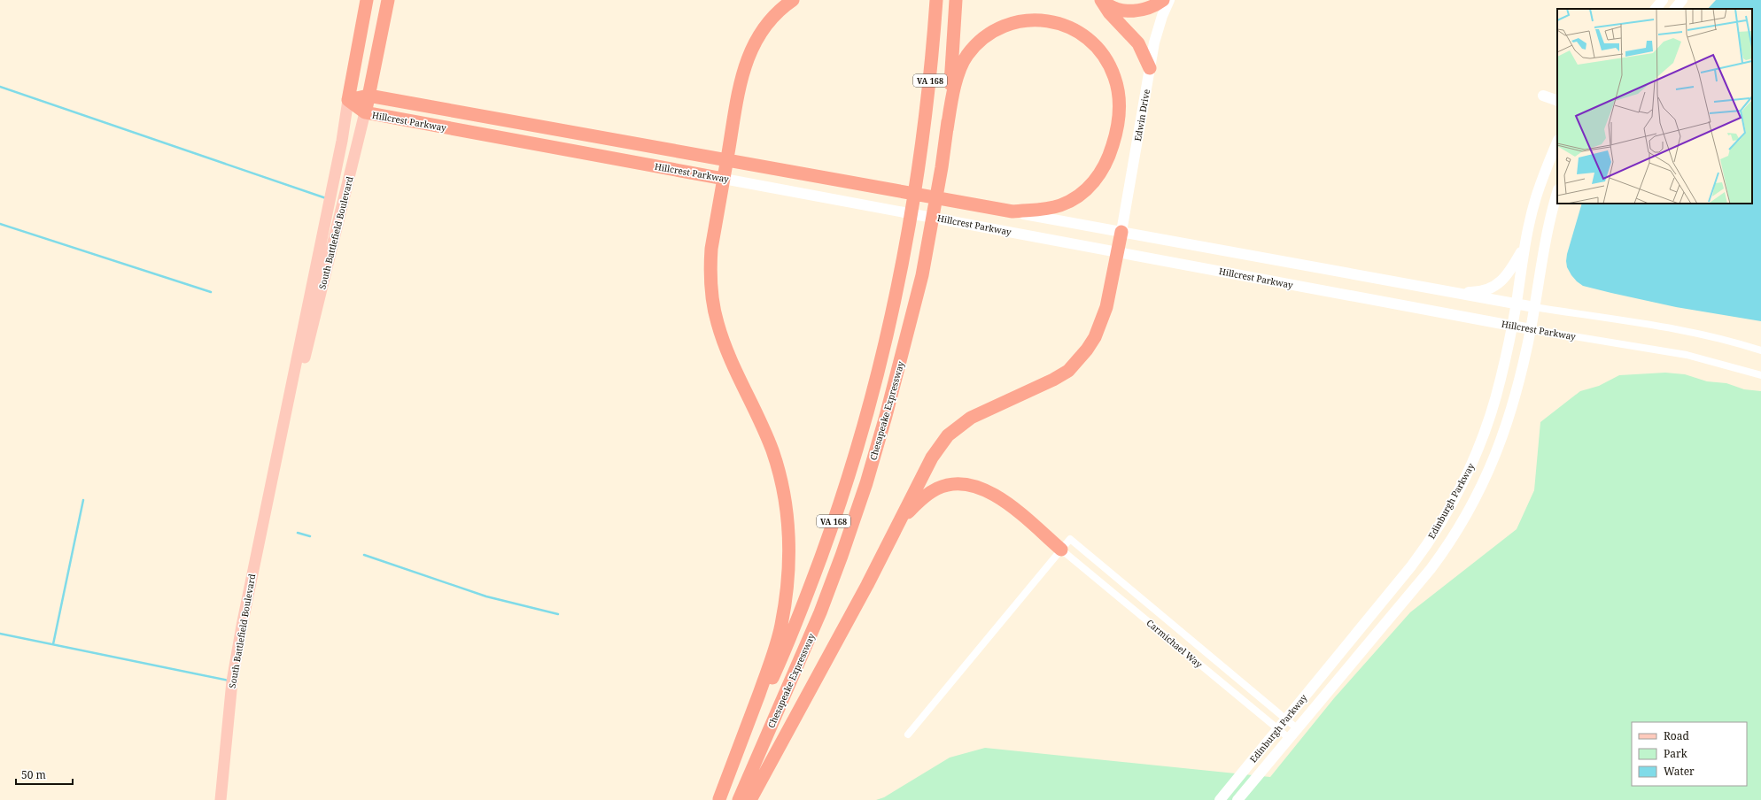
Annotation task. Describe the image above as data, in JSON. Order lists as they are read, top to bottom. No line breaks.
{"streets":{"highway":["VA 168","Hillcrest Parkway","South Battlefield Boulevard","Chesapeake Expressway"],"main road":["Edwin Drive","Edinburgh Parkway"],"street":["Carmichael Way"]},"crossings":[["Edwin Drive","Hillcrest Parkway"],["Hillcrest Parkway","South Battlefield Boulevard"],["Hillcrest Parkway","Edinburgh Parkway"],["Edinburgh Parkway","Carmichael Way"]],"legend":["Road","Park","Water"],"scale_bar":"50 m"}
